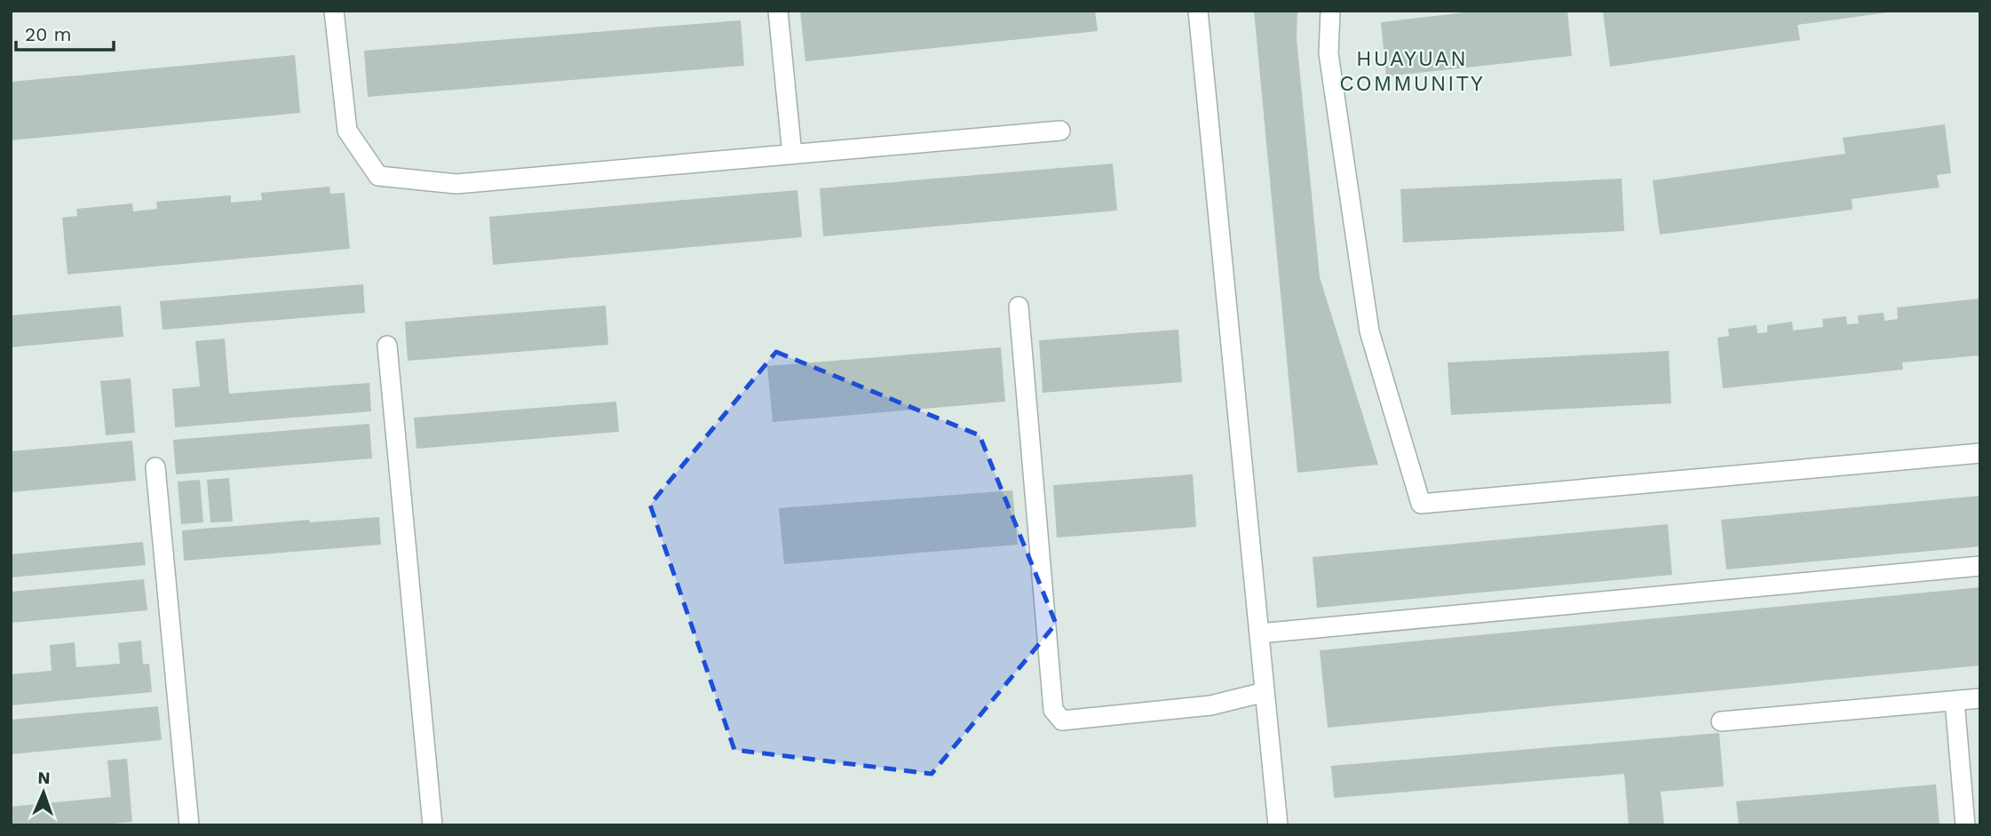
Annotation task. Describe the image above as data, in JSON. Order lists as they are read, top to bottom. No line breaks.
{"districts":["HUAYUAN COMMUNITY"],"scale_bar":"20 m","north":"top"}
